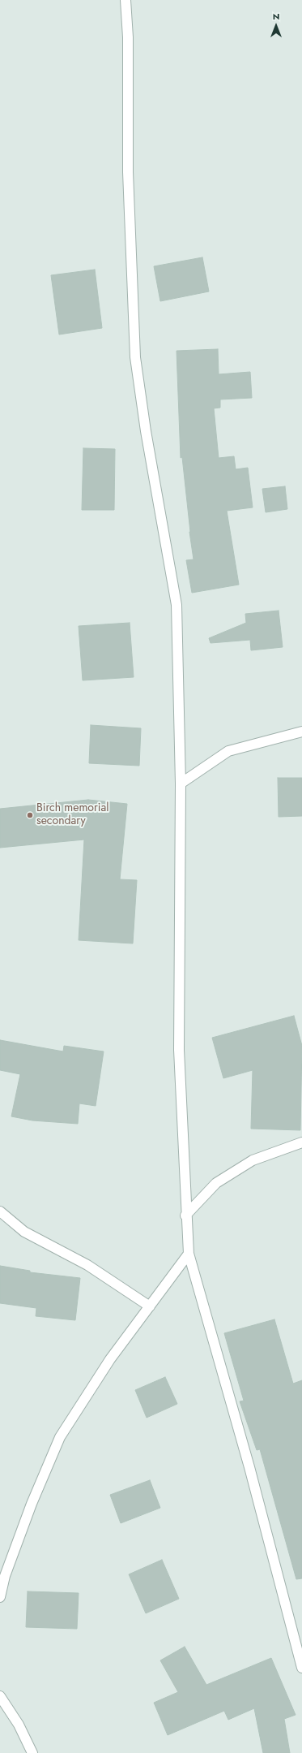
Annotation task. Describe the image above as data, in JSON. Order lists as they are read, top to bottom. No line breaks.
{"places":["Birch memorial secondary"],"north":"top"}
